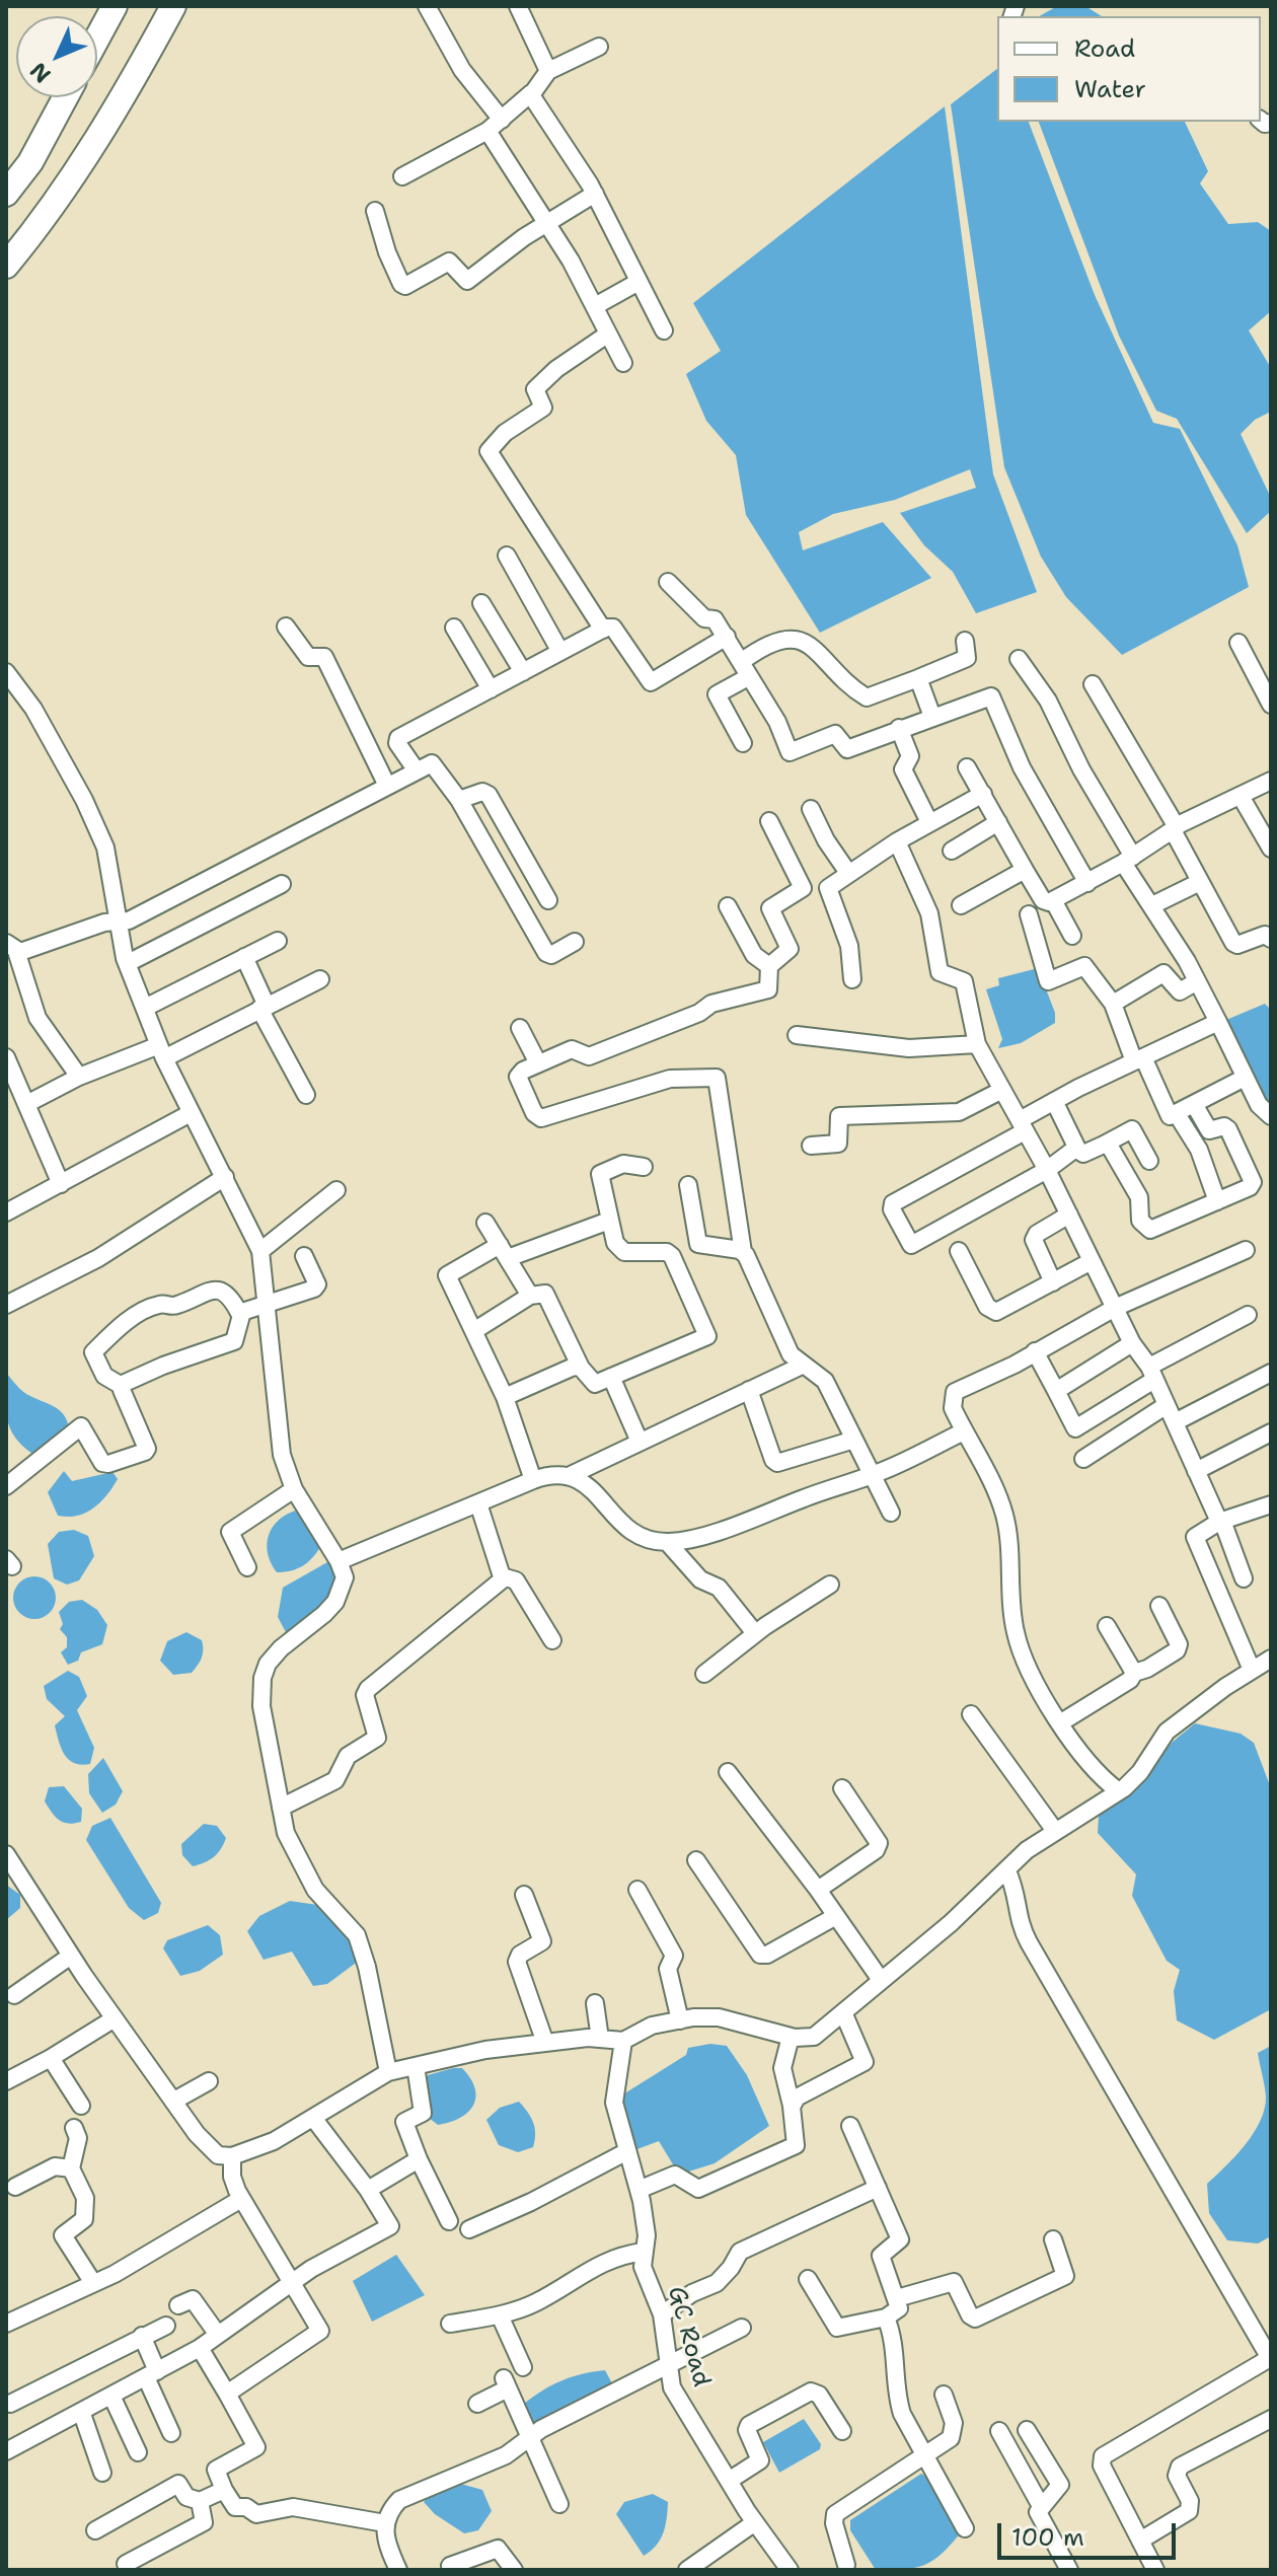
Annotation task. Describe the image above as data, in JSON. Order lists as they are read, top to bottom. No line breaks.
{"streets":{"street":["GC Road"]},"legend":["Road","Water"],"scale_bar":"100 m","north":"bottom left"}
